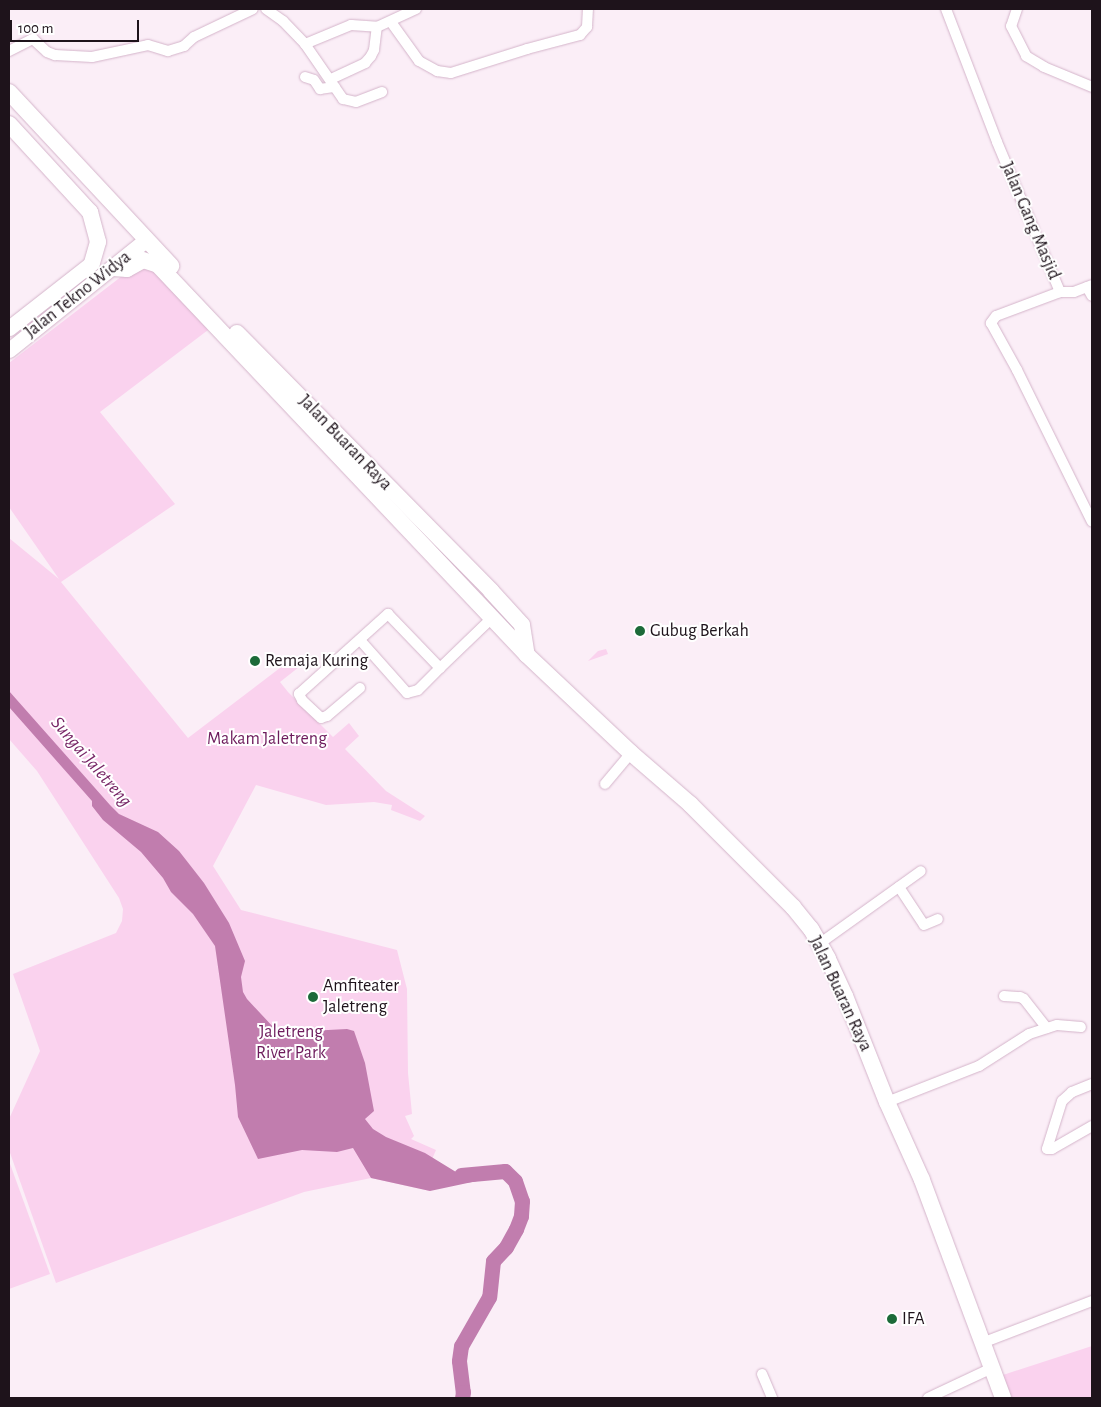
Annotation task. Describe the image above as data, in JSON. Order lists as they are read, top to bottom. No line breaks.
{"streets":{"main road":["Jalan Tekno Widya","Jalan Buaran Raya"],"street":["Jalan Gang Masjid"]},"crossings":[["Jalan Tekno Widya","Jalan Buaran Raya"]],"water":["Sungai Jaletreng"],"parks":["Makam Jaletreng","Jaletreng River Park"],"places":["Gubug Berkah","Remaja Kuring","Amfiteater Jaletreng","IFA"],"scale_bar":"100 m"}
